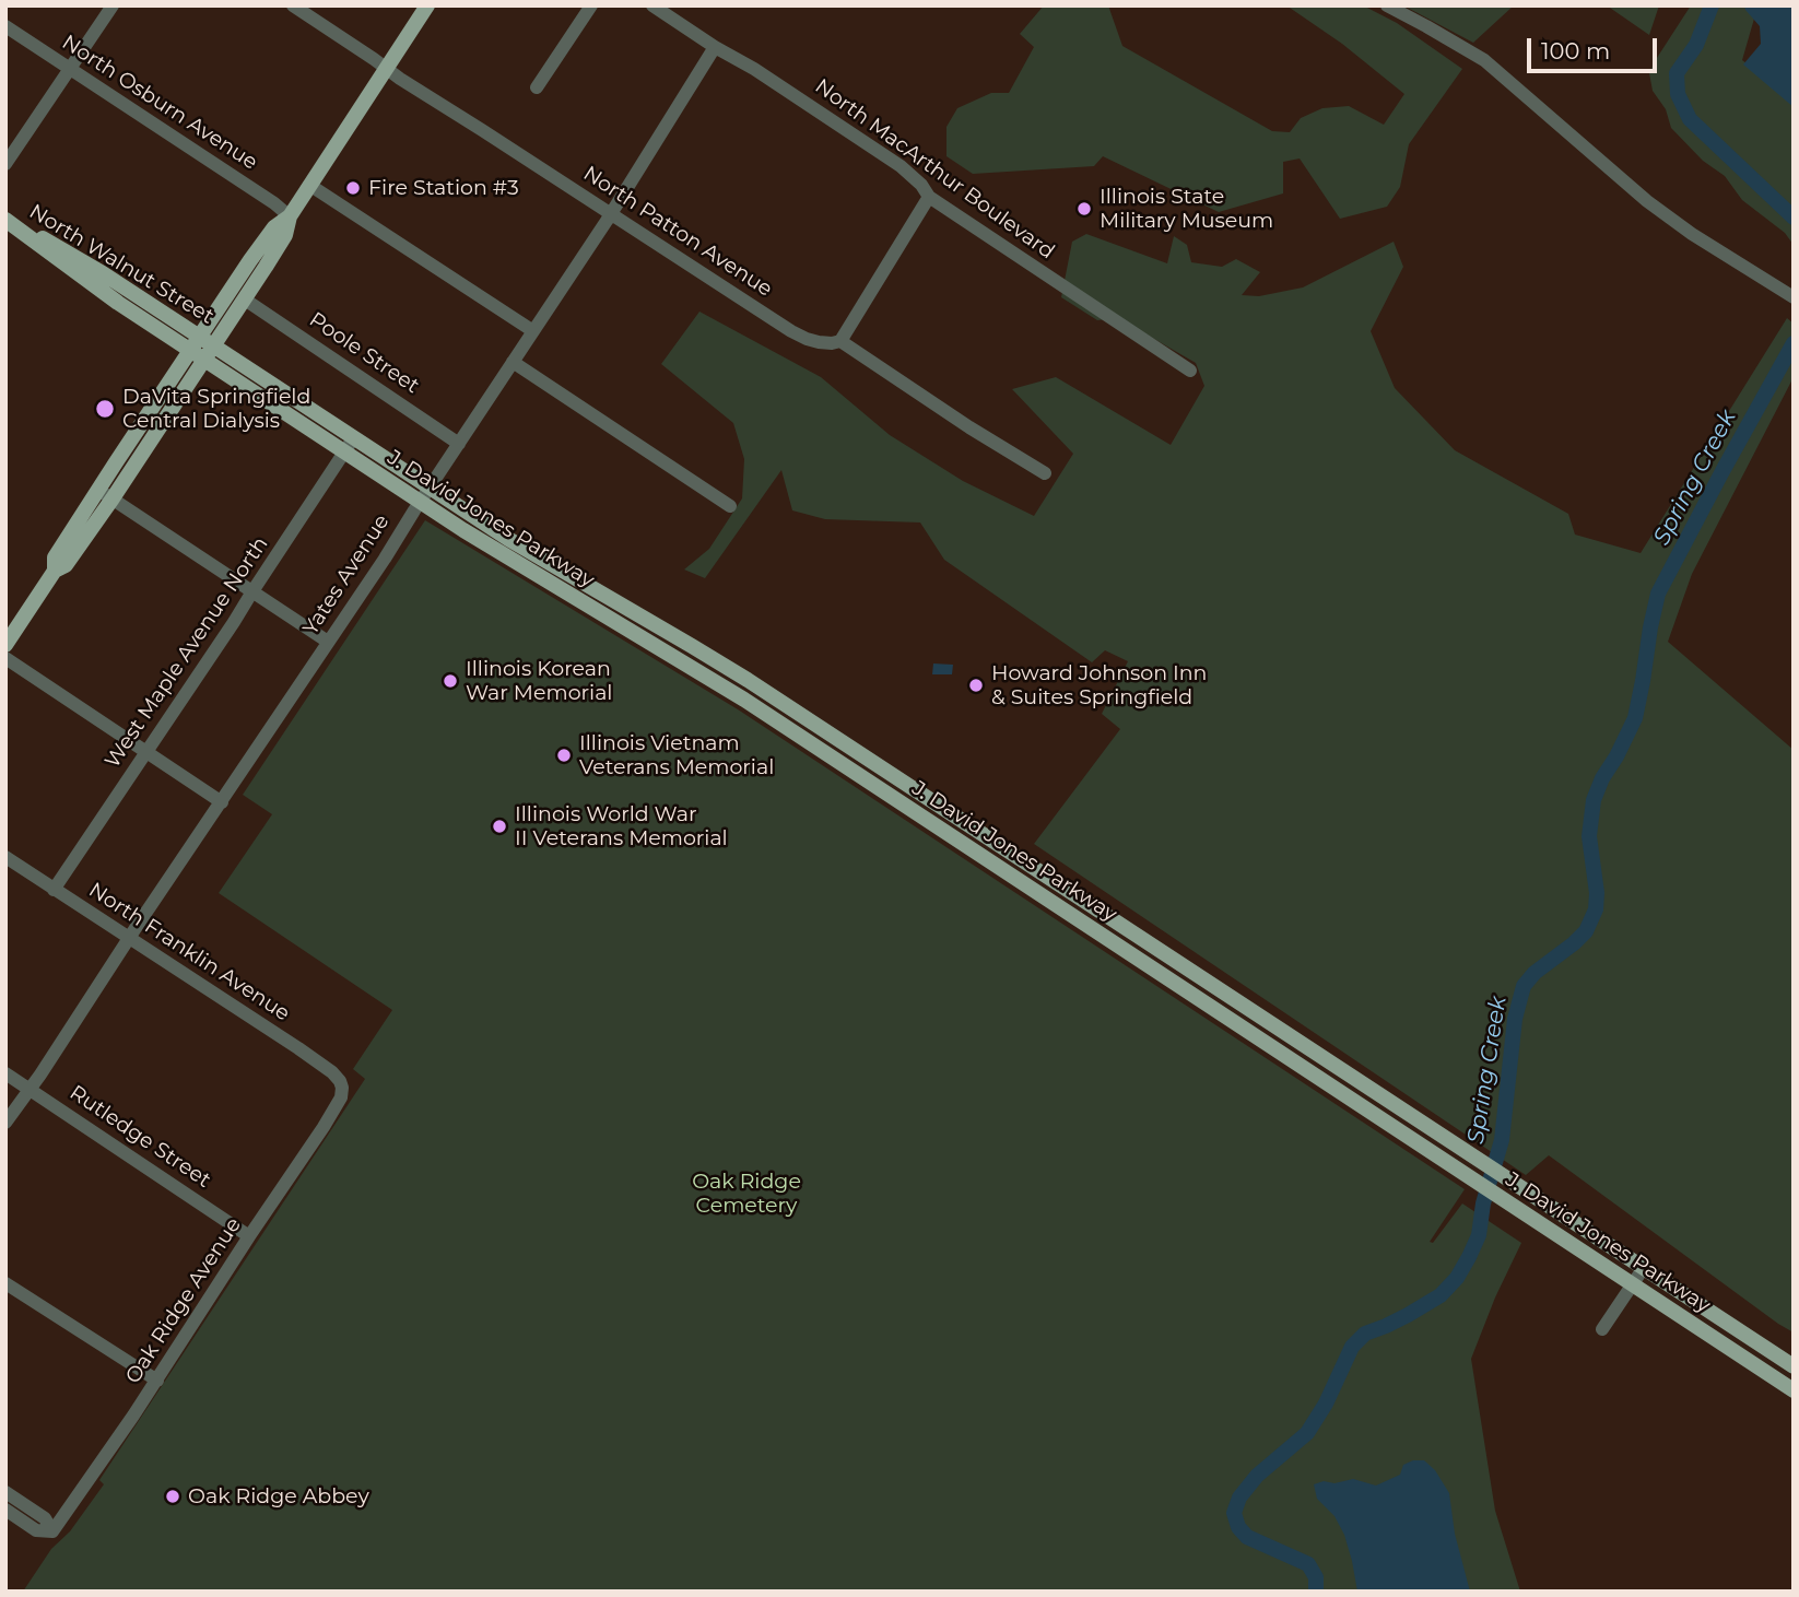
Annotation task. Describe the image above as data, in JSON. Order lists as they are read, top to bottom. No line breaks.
{"streets":{"main road":["North Walnut Street","J. David Jones Parkway"],"street":["North Osburn Avenue","North MacArthur Boulevard","North Patton Avenue","Poole Street","Yates Avenue","West Maple Avenue North","North Franklin Avenue","Rutledge Street","Oak Ridge Avenue"]},"crossings":[["North MacArthur Boulevard","Yates Avenue"],["North Patton Avenue","Yates Avenue"],["North Walnut Street","J. David Jones Parkway"],["Poole Street","Yates Avenue"],["J. David Jones Parkway","Yates Avenue"],["J. David Jones Parkway","West Maple Avenue North"],["Yates Avenue","North Franklin Avenue"],["Yates Avenue","Rutledge Street"],["West Maple Avenue North","North Franklin Avenue"],["North Franklin Avenue","Oak Ridge Avenue"],["Rutledge Street","Oak Ridge Avenue"]],"water":["Spring Creek"],"parks":["Oak Ridge Cemetery"],"places":["Fire Station #3","Illinois State Military Museum","DaVita Springfield Central Dialysis","Illinois Korean War Memorial","Howard Johnson Inn & Suites Springfield","Illinois Vietnam Veterans Memorial","Illinois World War II Veterans Memorial","Oak Ridge Abbey"],"scale_bar":"100 m"}
